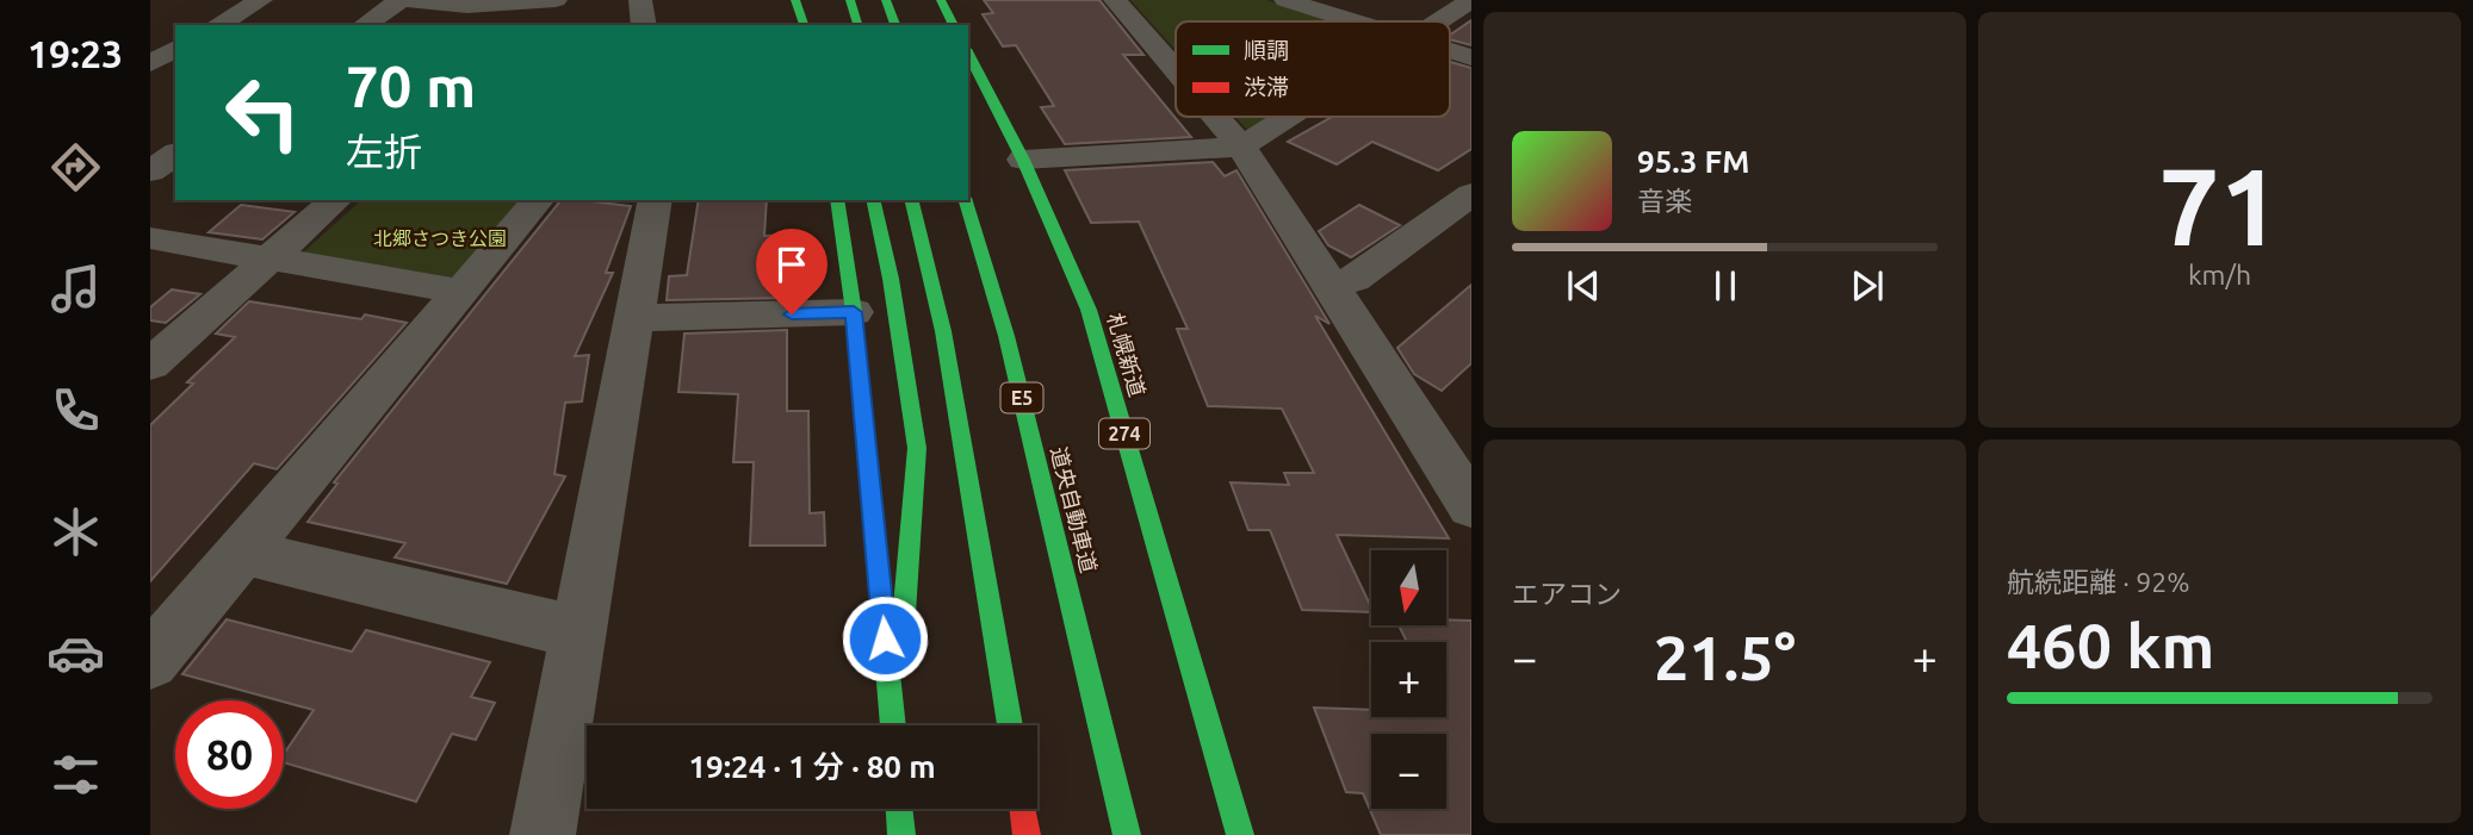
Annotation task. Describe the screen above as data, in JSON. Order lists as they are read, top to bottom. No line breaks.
{"streets":{"highway":["札幌新道","E5","274","道央自動車道"]},"parks":["北郷さつき公園"],"legend":["順調","渋滞"],"north":"bottom","page":{"tabs":"19:23","tile":[["71","km/h"],"エアコン",["航続距離 · 92%","460 km"]],"turn":["70 m","左折"],"song":["95.3 FM","音楽"],"map_buttons":["+","−"],"heat":["−","21.5°","+"],"limit":"80","trip":"19:24 · 1 分 · 80 m"}}
